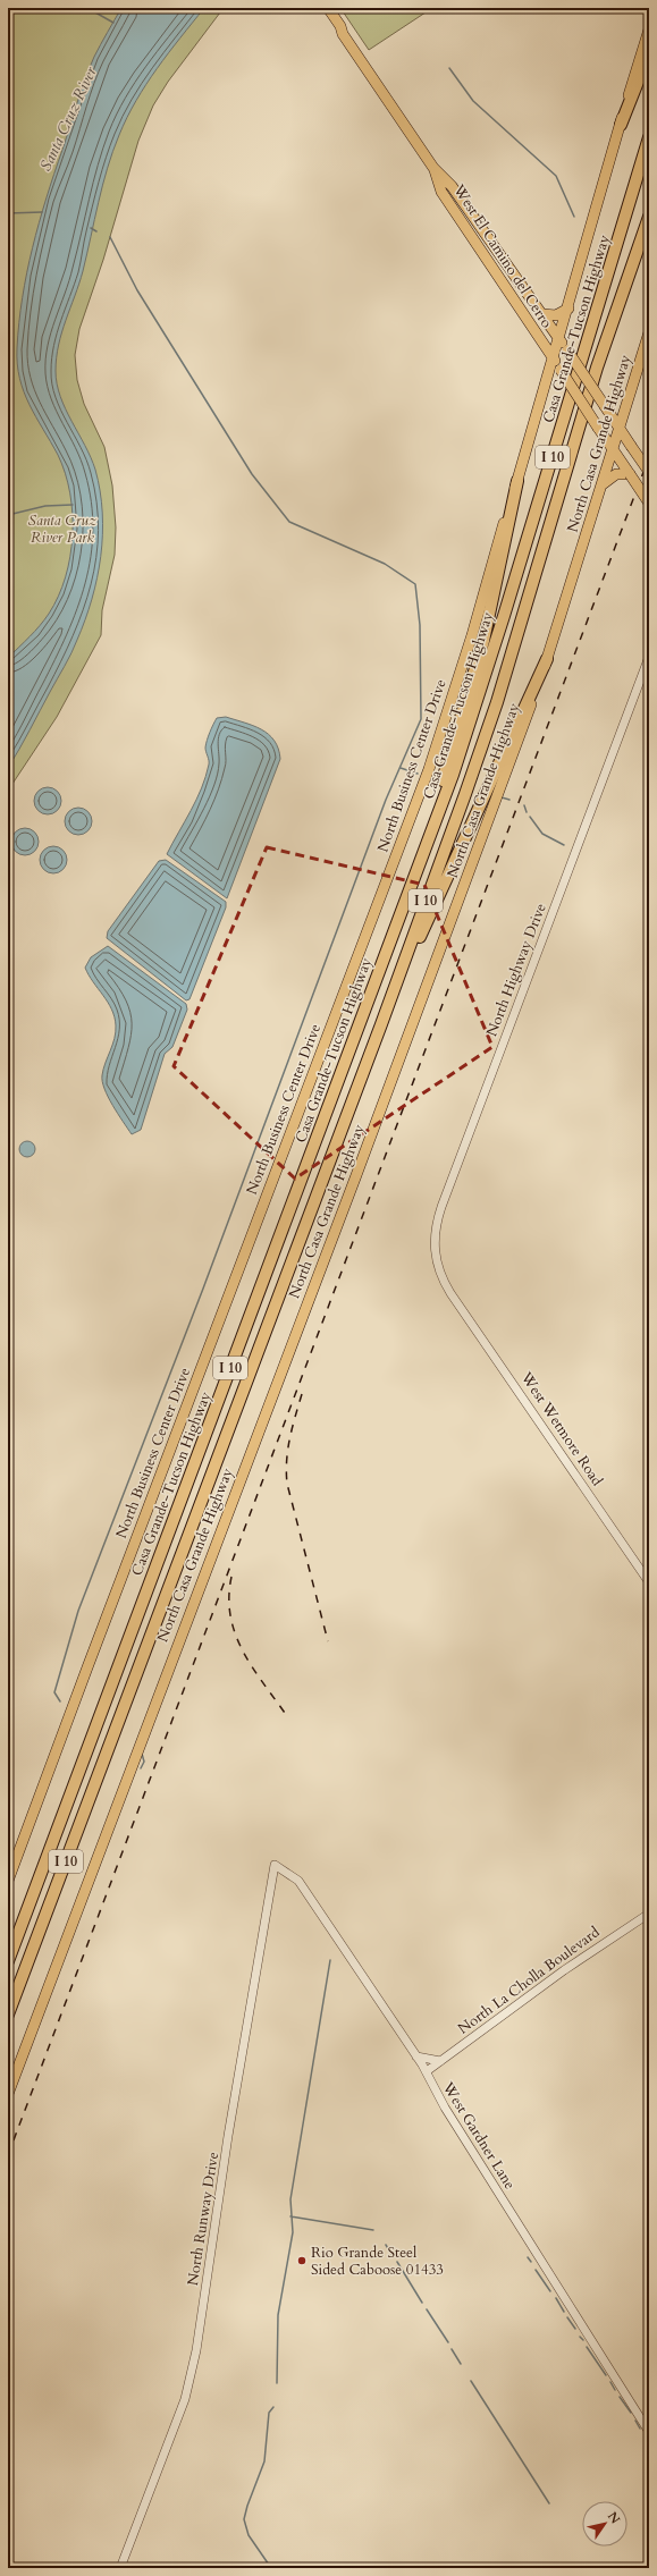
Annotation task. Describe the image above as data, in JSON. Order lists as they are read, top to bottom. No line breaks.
{"streets":{"highway":["Casa Grande-Tucson Highway","I 10"],"main road":["West El Camino del Cerro","North Casa Grande Highway","North Business Center Drive"],"street":["North Highway Drive","West Wetmore Road","North La Cholla Boulevard","West Gardner Lane","North Runway Drive"]},"crossings":[["West El Camino del Cerro","North Casa Grande Highway"],["West El Camino del Cerro","North Business Center Drive"],["North Highway Drive","West Wetmore Road"],["North La Cholla Boulevard","West Gardner Lane"],["West Gardner Lane","North Runway Drive"]],"water":["Santa Cruz River"],"parks":["Santa Cruz River Park"],"places":["Rio Grande Steel Sided Caboose 01433"],"north":"top right"}
